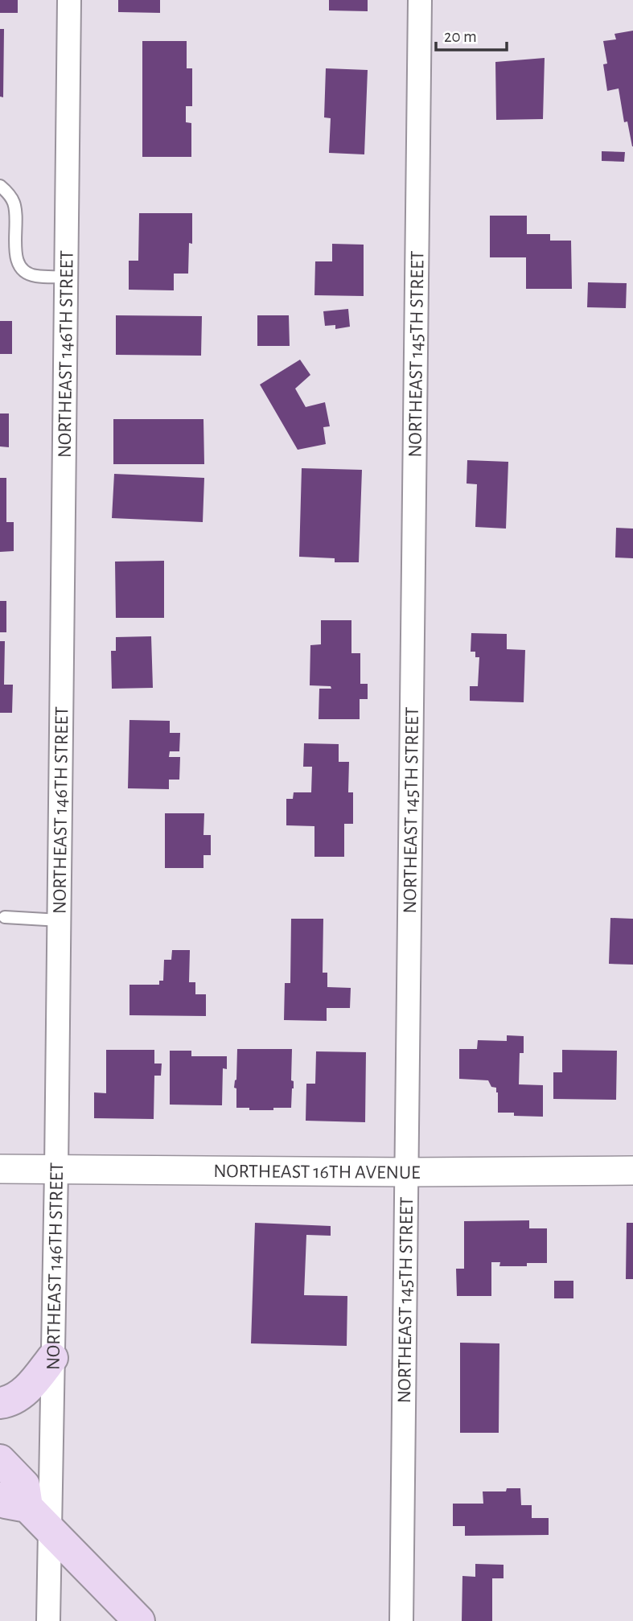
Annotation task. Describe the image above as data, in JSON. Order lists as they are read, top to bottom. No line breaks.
{"streets":{"street":["NORTHEAST 146TH STREET","NORTHEAST 145TH STREET","NORTHEAST 16TH AVENUE"]},"crossings":[["NORTHEAST 146TH STREET","NORTHEAST 16TH AVENUE"],["NORTHEAST 145TH STREET","NORTHEAST 16TH AVENUE"]],"scale_bar":"20 m"}
